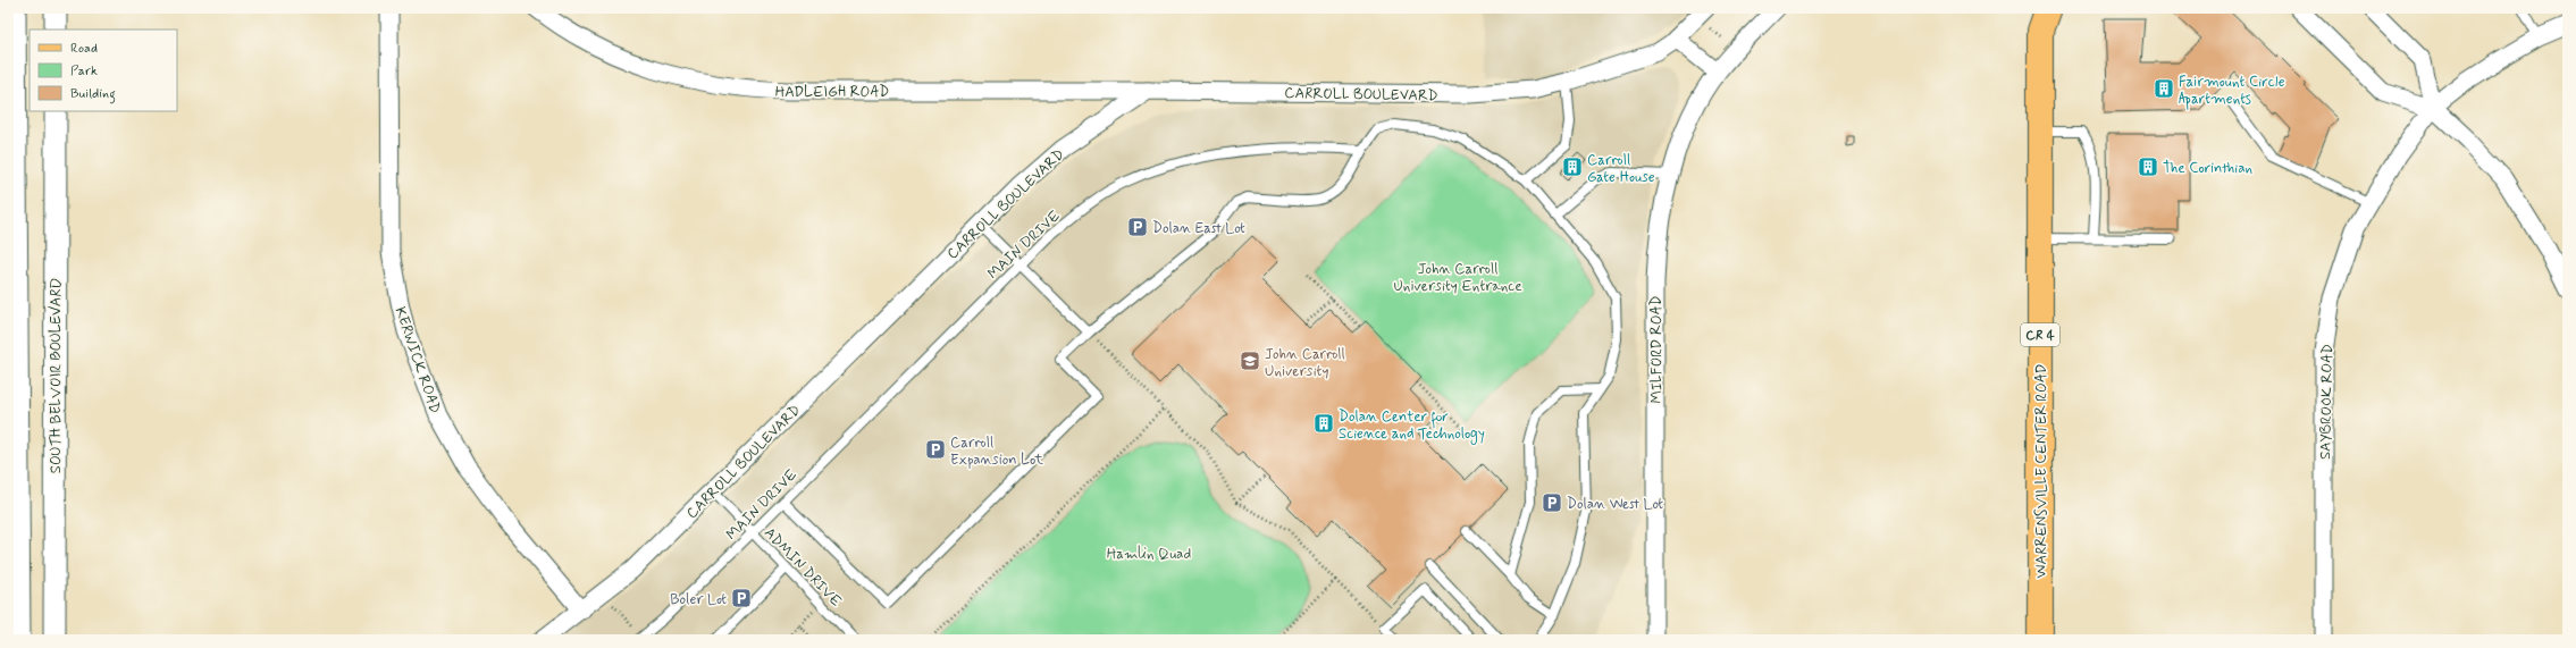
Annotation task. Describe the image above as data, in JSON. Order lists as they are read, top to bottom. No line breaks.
{"streets":{"main road":["CR 4","WARRENSVILLE CENTER ROAD"],"street":["HADLEIGH ROAD","CARROLL BOULEVARD","MILFORD ROAD","KERWICK ROAD","SOUTH BELVOIR BOULEVARD","SAYBROOK ROAD"],"lane":["MAIN DRIVE","ADMIN DRIVE"]},"crossings":[["HADLEIGH ROAD","CARROLL BOULEVARD"],["CARROLL BOULEVARD","KERWICK ROAD"],["CARROLL BOULEVARD","ADMIN DRIVE"],["MAIN DRIVE","ADMIN DRIVE"]],"parks":["John Carroll University Entrance","Hamlin Quad"],"places":{"building":["Fairmount Circle Apartments","Carroll Gate House","The Corinthian","Dolan Center for Science and Technology"],"parking":["Dolan East Lot","Carroll Expansion Lot","Dolan West Lot","Boler Lot"],"school or university":["John Carroll University"]},"legend":["Road","Park","Building"]}
